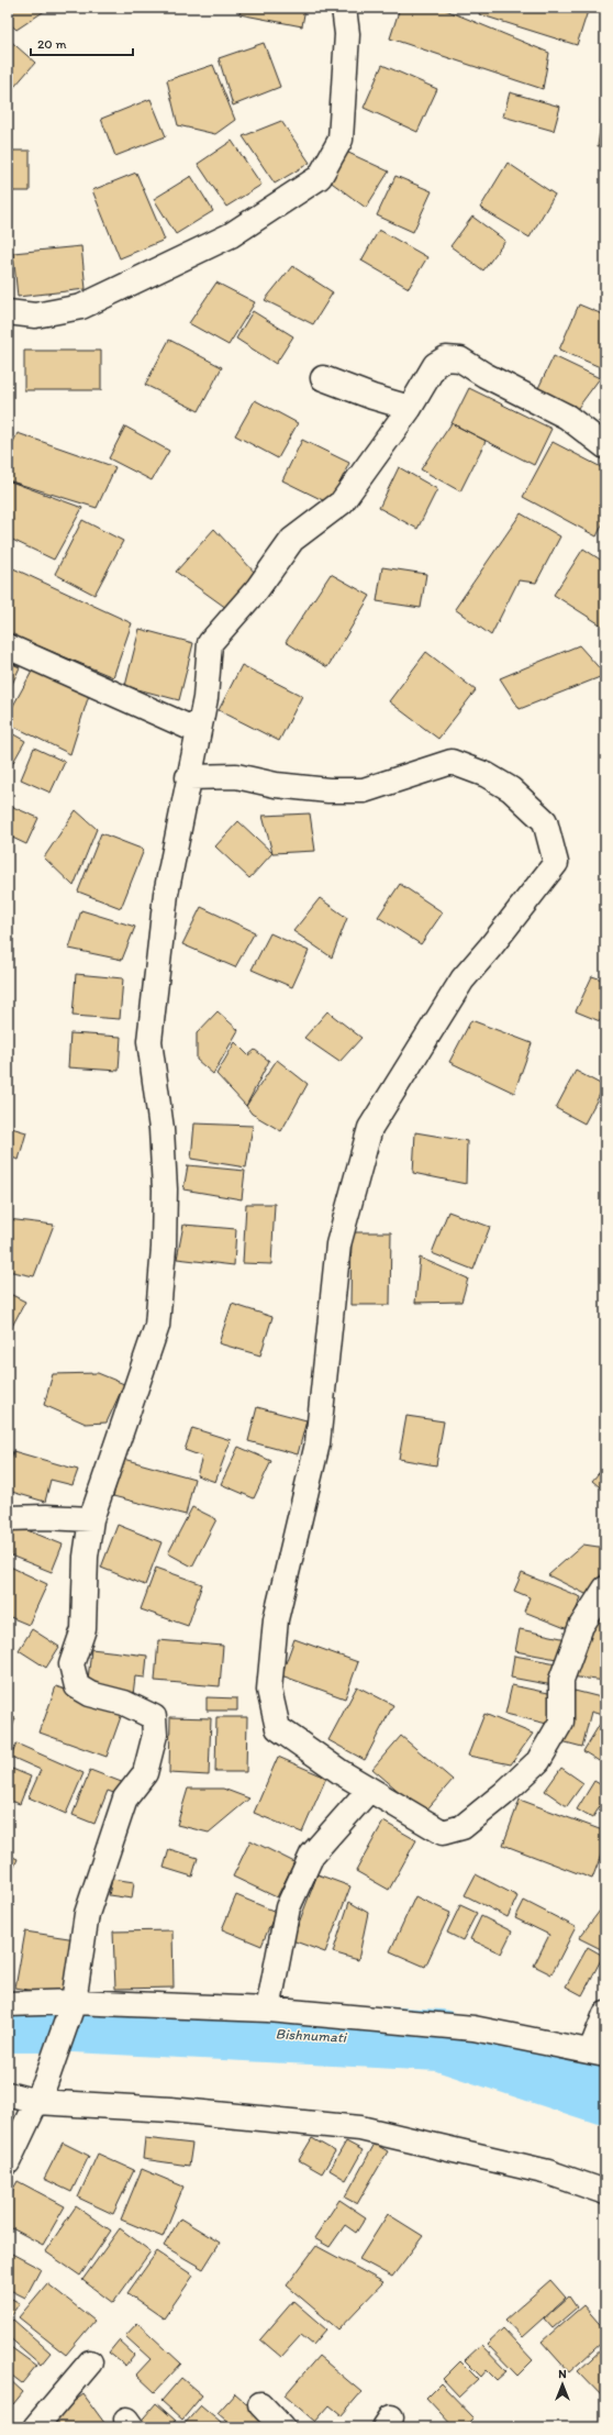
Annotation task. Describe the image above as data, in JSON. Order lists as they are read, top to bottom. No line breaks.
{"water":["Bishnumati"],"scale_bar":"20 m","north":"top"}
